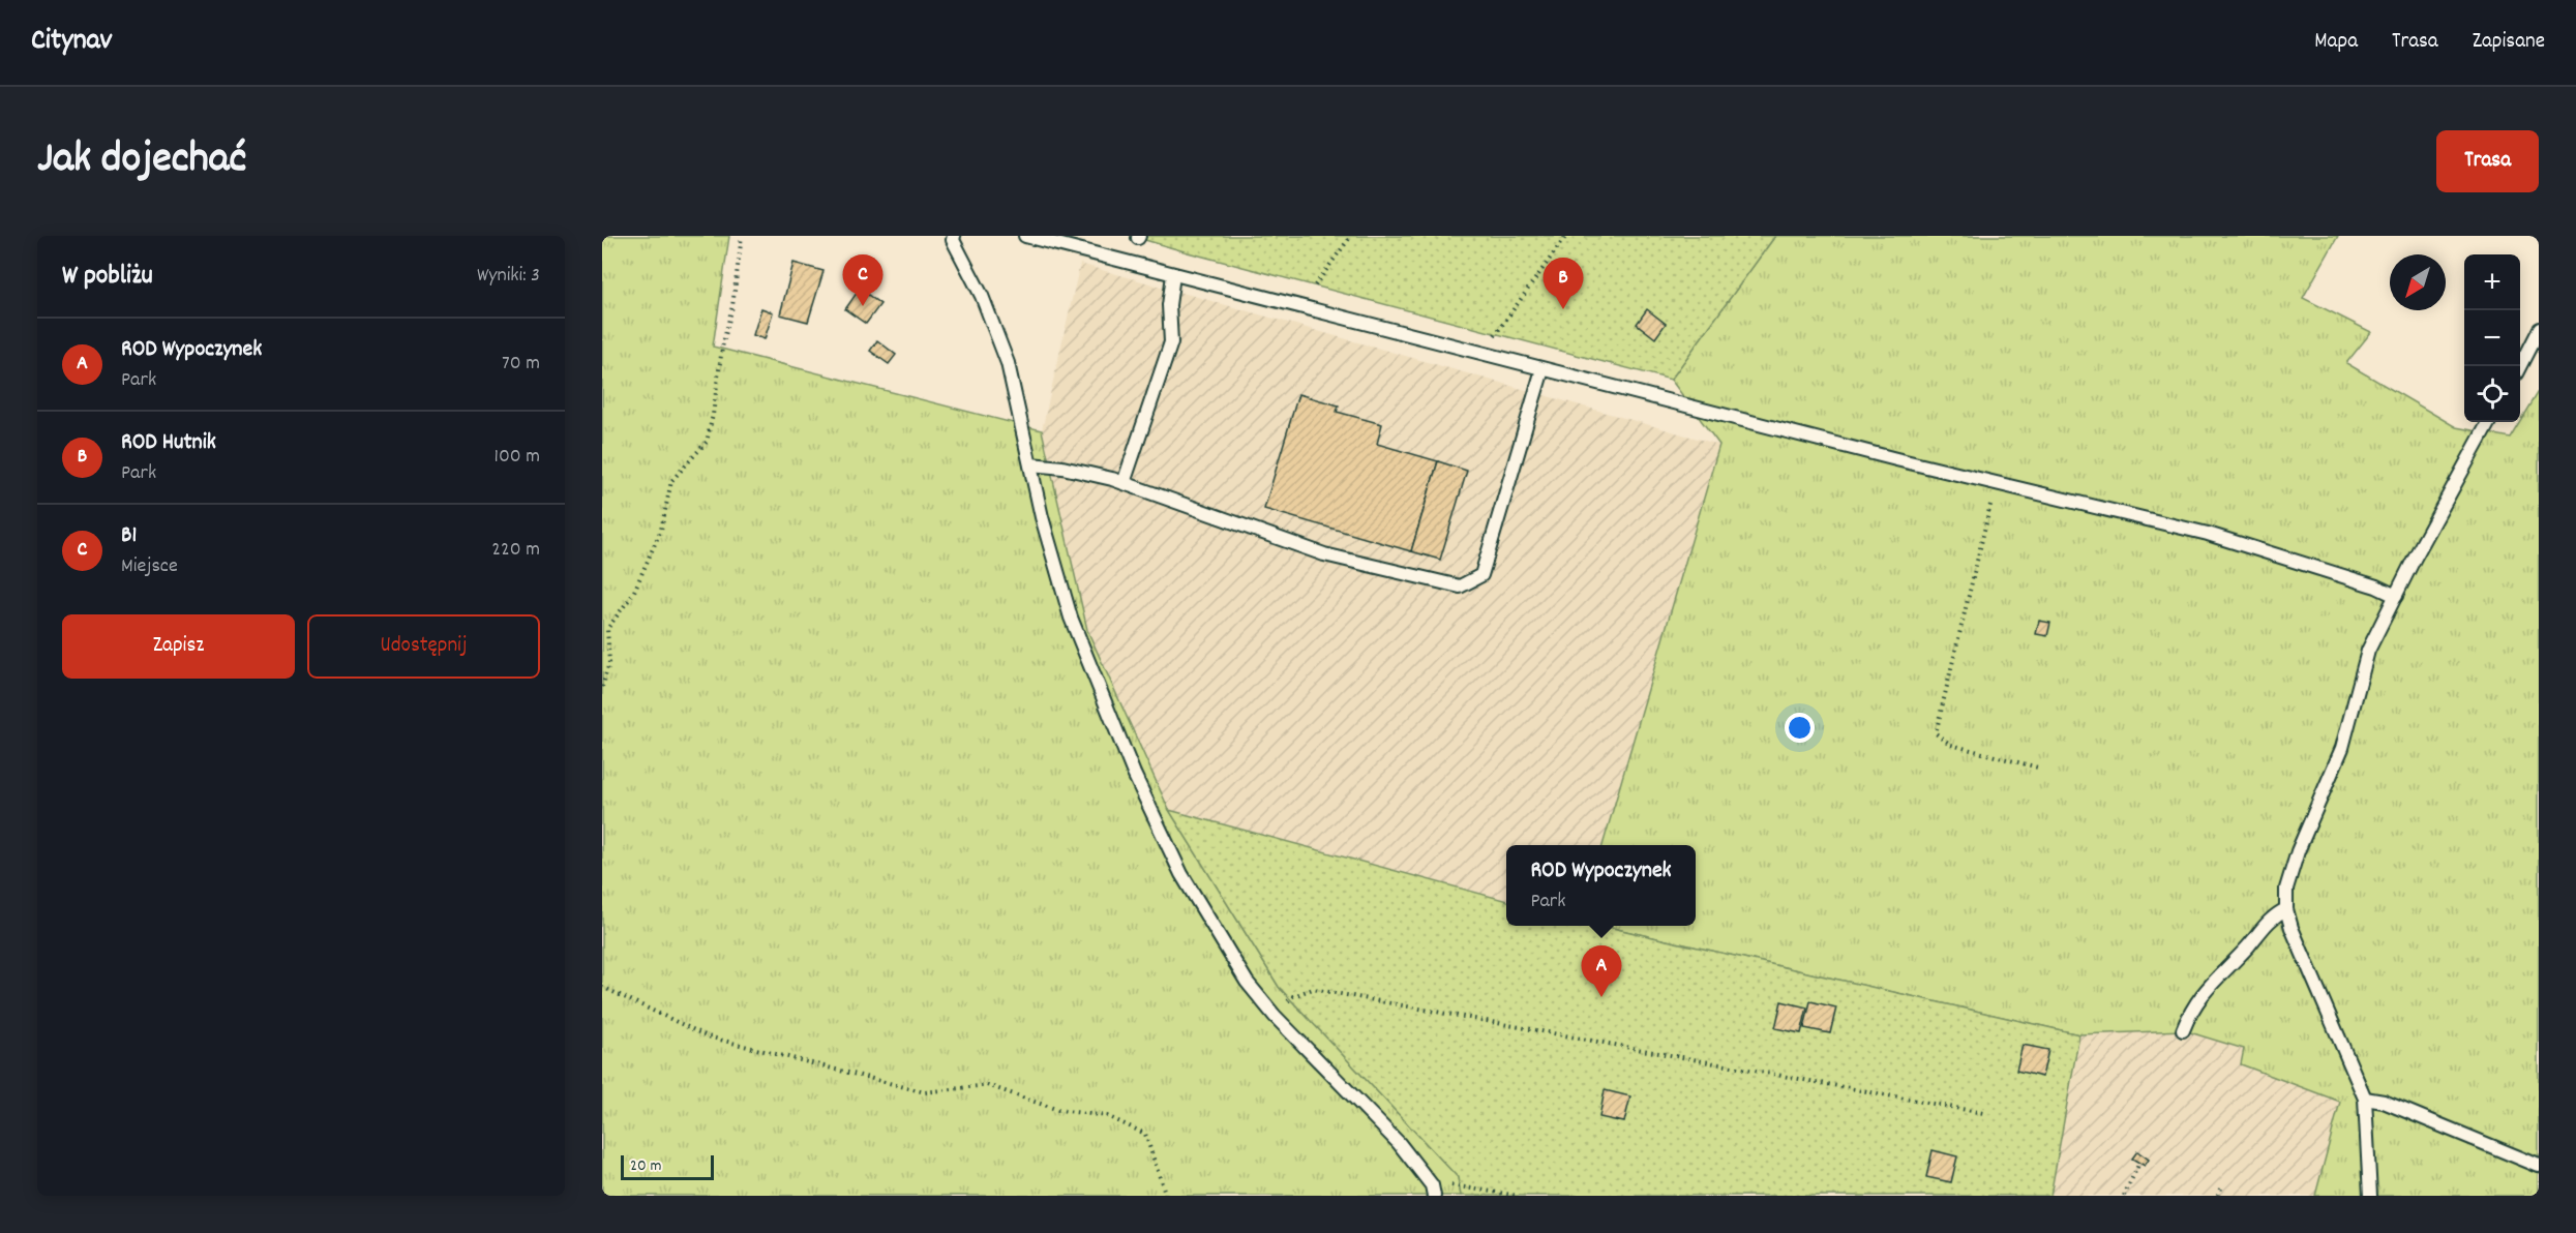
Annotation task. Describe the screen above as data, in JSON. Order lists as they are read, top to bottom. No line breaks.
{"scale_bar":"20 m","north":"bottom left","page":{"header":"Citynav","nav":["Mapa","Trasa","Zapisane"],"title":"Jak dojechać","buttons":["Trasa",["Zapisz","Udostępnij"]],"heading":["W pobliżu","Wyniki: 3"],"map_buttons":["+","−"],"pins":["C","B","A"],"list":[{"mark":"A","name":"ROD Wypoczynek","note":"Park","value":"70 m"},{"mark":"B","name":"ROD Hutnik","note":"Park","value":"100 m"},{"mark":"C","name":"B1","note":"Miejsce","value":"220 m"}],"popup":["ROD Wypoczynek","Park"],"scale":"20 m"}}
